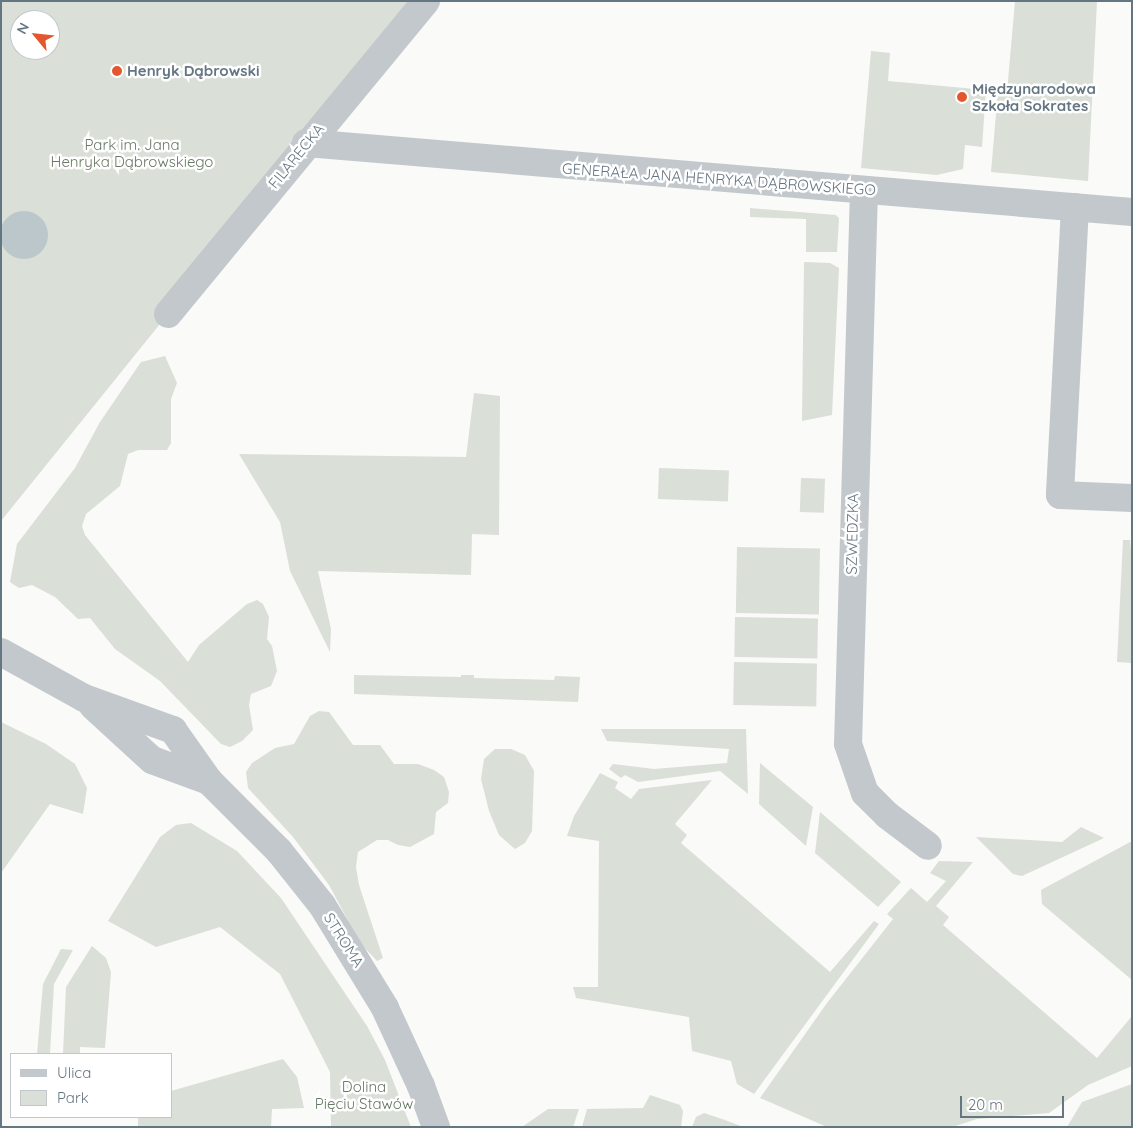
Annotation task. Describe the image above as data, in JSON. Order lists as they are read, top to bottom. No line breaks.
{"streets":{"street":["FILARECKA","GENERAŁA JANA HENRYKA DĄBROWSKIEGO","SZWEDZKA","STROMA"]},"crossings":[["FILARECKA","GENERAŁA JANA HENRYKA DĄBROWSKIEGO"],["GENERAŁA JANA HENRYKA DĄBROWSKIEGO","SZWEDZKA"]],"parks":["Park im. Jana Henryka Dąbrowskiego","Dolina Pięciu Stawów"],"places":["Henryk Dąbrowski","Międzynarodowa Szkoła Sokrates"],"legend":["Ulica","Park"],"scale_bar":"20 m","north":"top left"}
